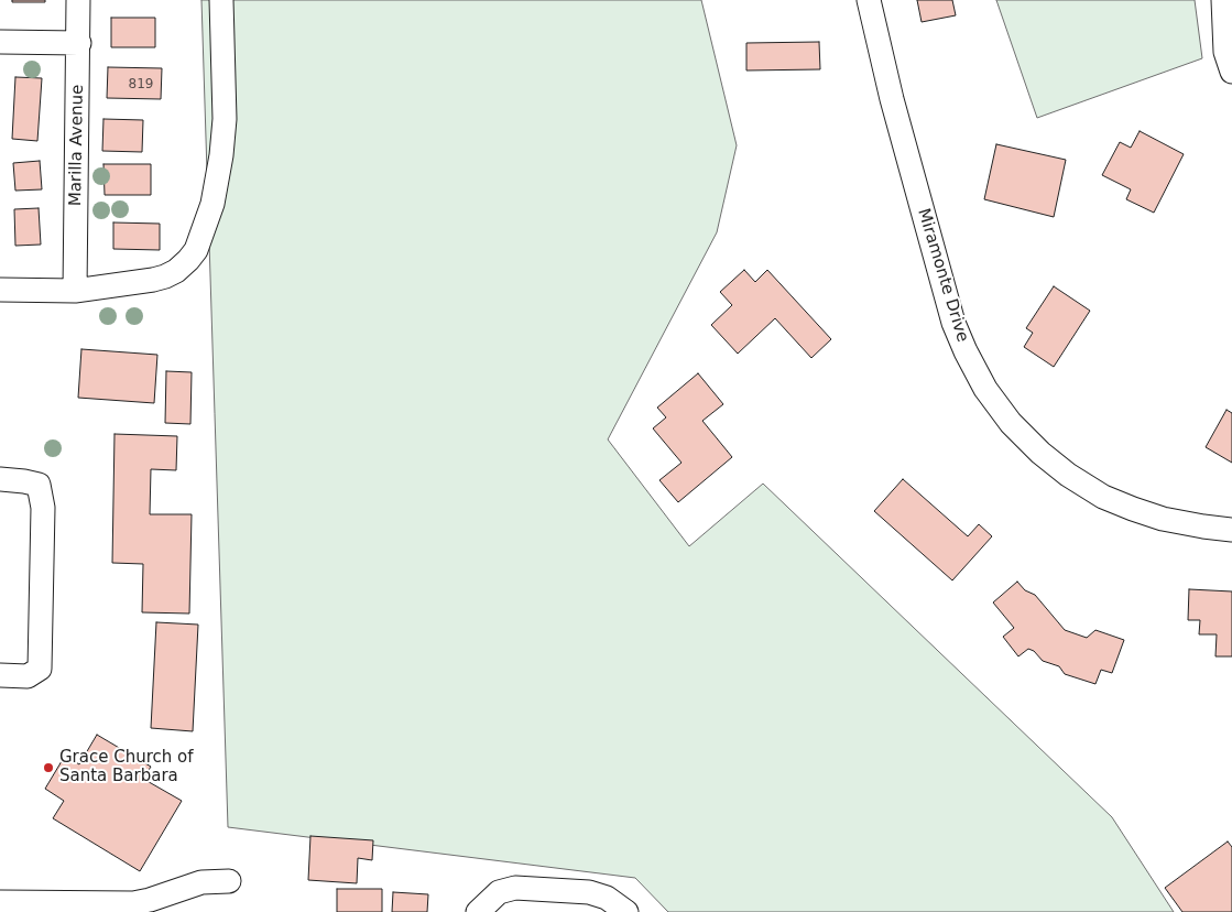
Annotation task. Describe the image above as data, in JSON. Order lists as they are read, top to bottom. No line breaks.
{"streets":{"street":["Marilla Avenue","Miramonte Drive"]},"places":["Grace Church of Santa Barbara"],"house_numbers":["819"]}
